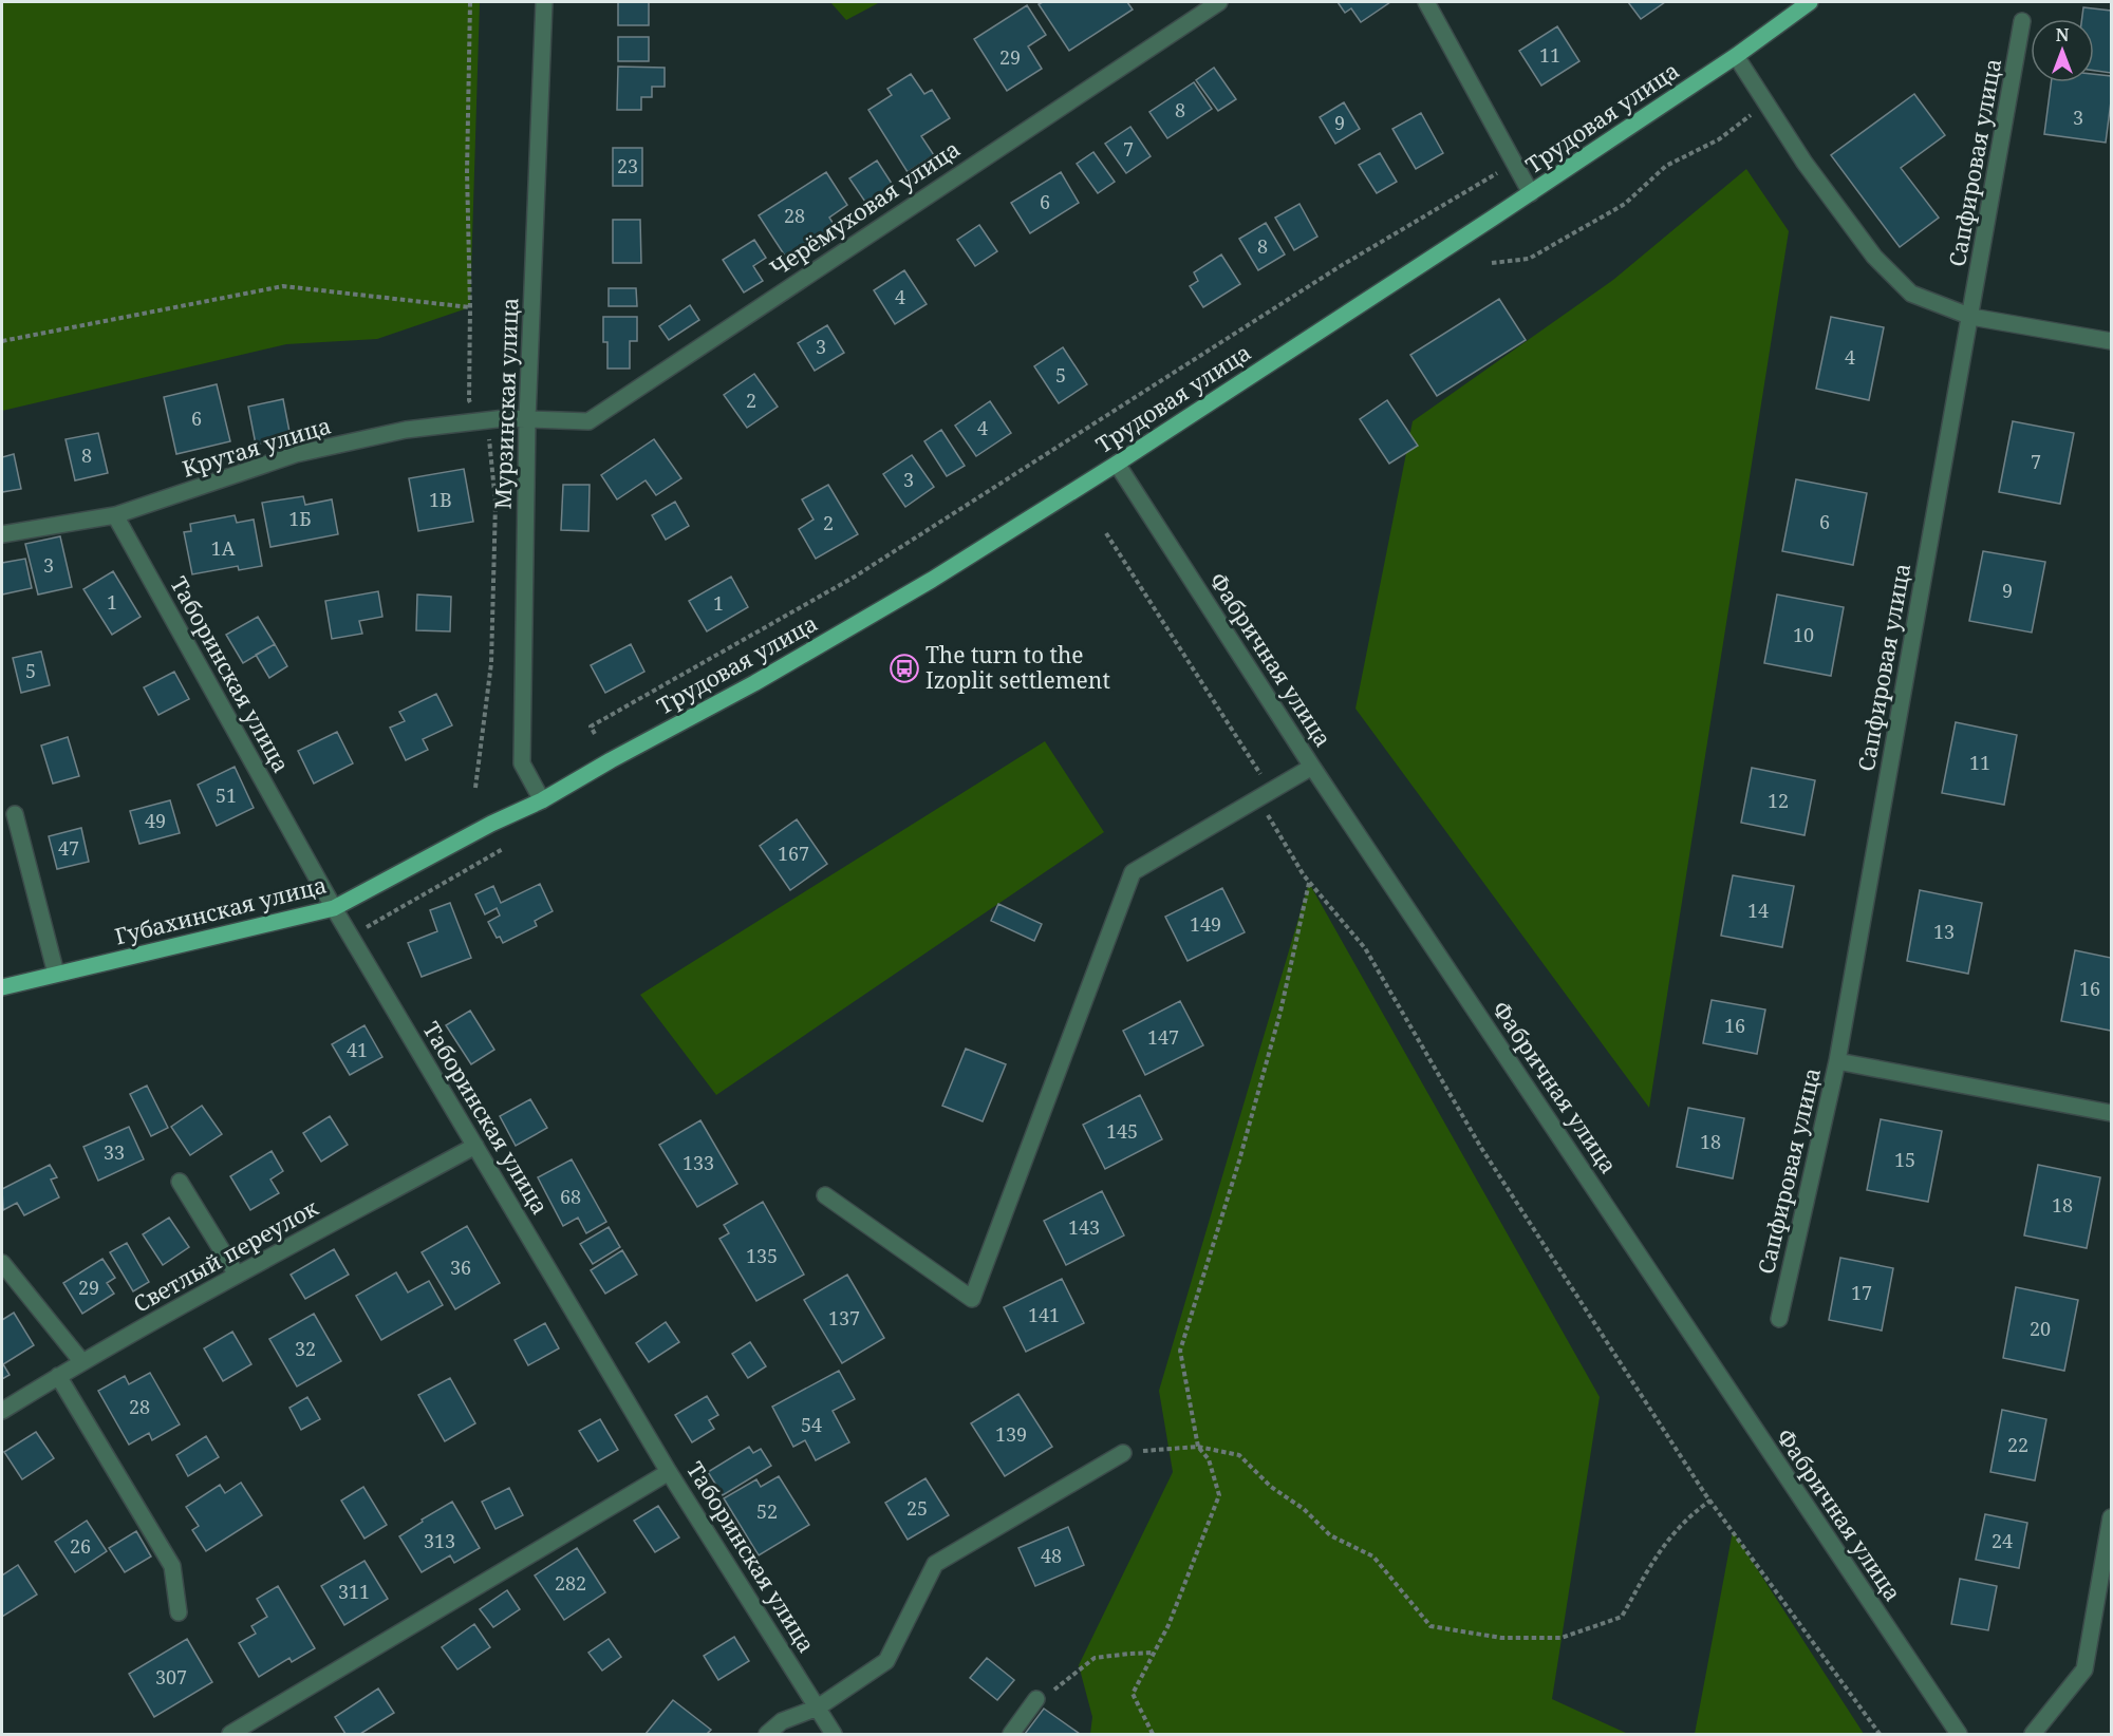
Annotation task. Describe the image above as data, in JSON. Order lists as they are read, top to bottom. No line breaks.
{"streets":{"main road":["Трудовая улица","Губахинская улица"],"street":["Сапфировая улица","Черёмуховая улица","Мурзинская улица","Крутая улица","Фабричная улица","Таборинская улица","Светлый переулок"]},"crossings":[["Трудовая улица","Мурзинская улица"],["Трудовая улица","Фабричная улица"],["Трудовая улица","Губахинская улица"],["Черёмуховая улица","Мурзинская улица"],["Черёмуховая улица","Крутая улица"],["Мурзинская улица","Крутая улица"],["Мурзинская улица","Губахинская улица"],["Крутая улица","Таборинская улица"],["Таборинская улица","Губахинская улица"],["Таборинская улица","Светлый переулок"]],"places":{"bus stop":["The turn to the Izoplit settlement"]},"house_numbers":["11","29","8","3","9","7","23","6","28","8","4","3","4","5","2","6","4","8","7","3","1В","1Б","6","2","1А","3","9","1","1","10","5","11","51","12","49","47","167","14","149","13","16","16","147","41","145","18","33","15","133","68","18","143","135","36","29","17","141","137","20","32","28","54","139","22","25","52","313","24","26","48","282","311","307"],"north":"top"}
